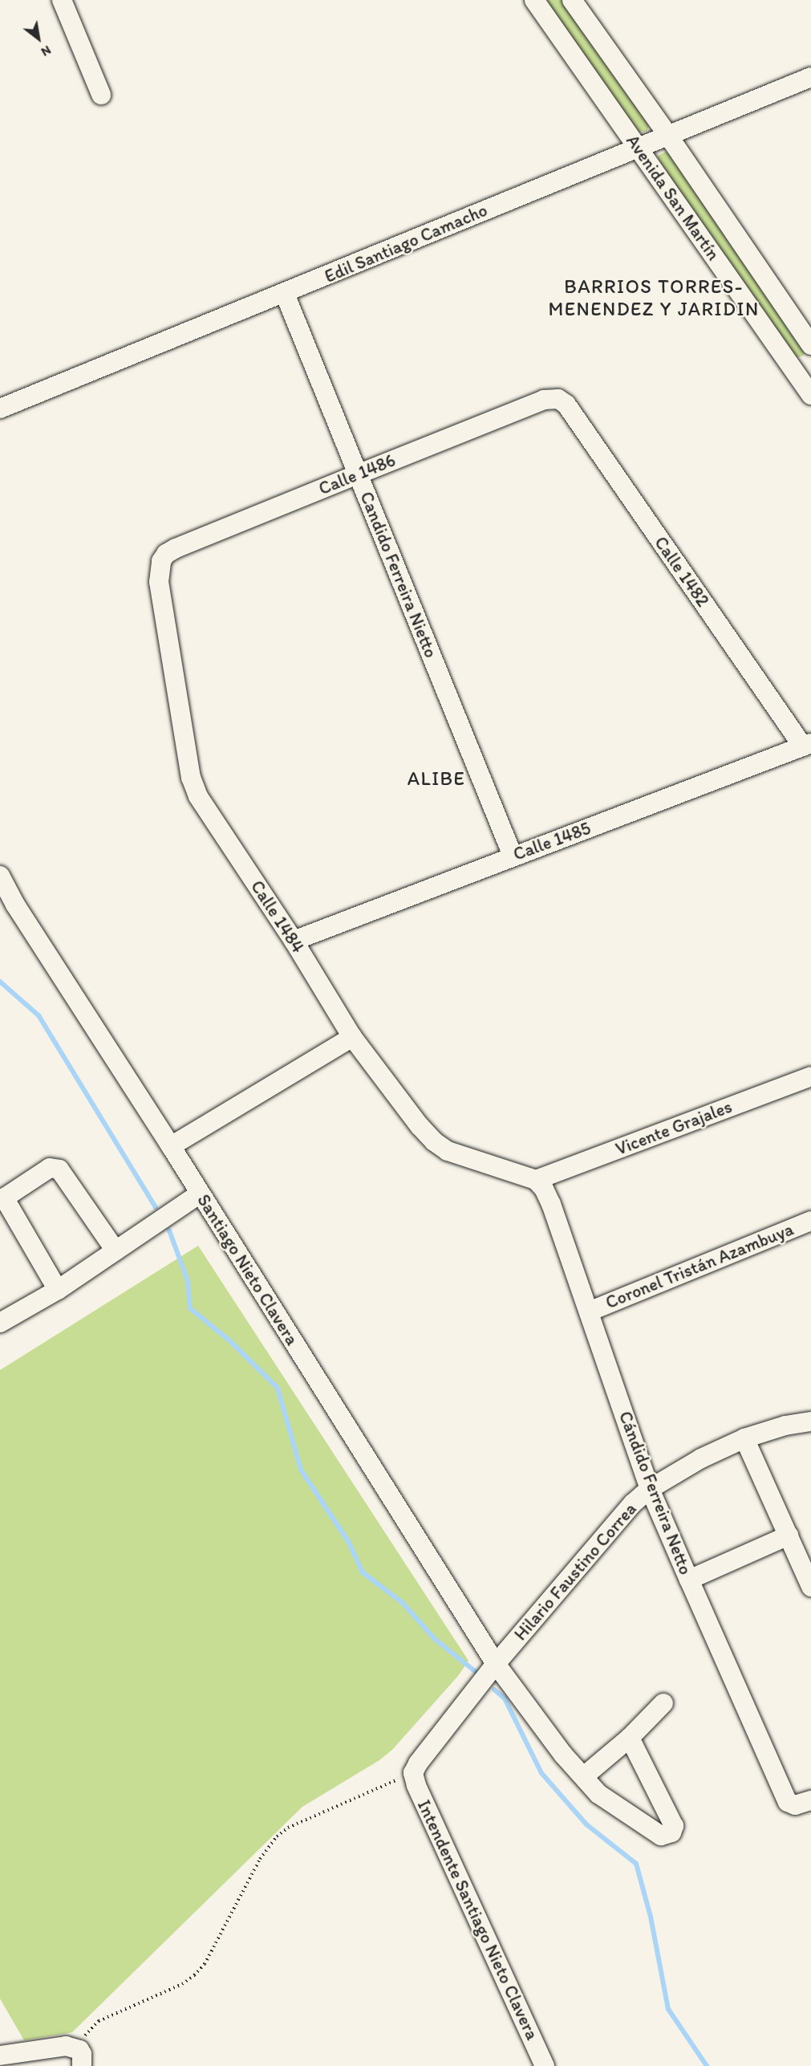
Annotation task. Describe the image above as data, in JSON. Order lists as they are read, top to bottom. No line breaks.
{"streets":{"street":["Avenida San Martín","Edil Santiago Camacho","Calle 1486","Calle 1482","Candido Ferreira Nietto","Calle 1485","Calle 1484","Vicente Grajales","Coronel Tristán Azambuya","Santiago Nieto Clavera","Cándido Ferreira Netto","Hilario Faustino Correa","Intendente Santiago Nieto Clavera"]},"crossings":[["Avenida San Martín","Edil Santiago Camacho"],["Edil Santiago Camacho","Candido Ferreira Nietto"],["Calle 1486","Calle 1482"],["Calle 1486","Candido Ferreira Nietto"],["Calle 1486","Calle 1484"],["Calle 1482","Calle 1485"],["Candido Ferreira Nietto","Calle 1485"],["Calle 1485","Calle 1484"],["Calle 1484","Vicente Grajales"],["Calle 1484","Cándido Ferreira Netto"],["Vicente Grajales","Cándido Ferreira Netto"],["Coronel Tristán Azambuya","Cándido Ferreira Netto"],["Santiago Nieto Clavera","Hilario Faustino Correa"],["Cándido Ferreira Netto","Hilario Faustino Correa"],["Hilario Faustino Correa","Intendente Santiago Nieto Clavera"]],"districts":["BARRIOS TORRES- MENENDEZ Y JARIDIN","ALIBE"],"north":"bottom right"}
